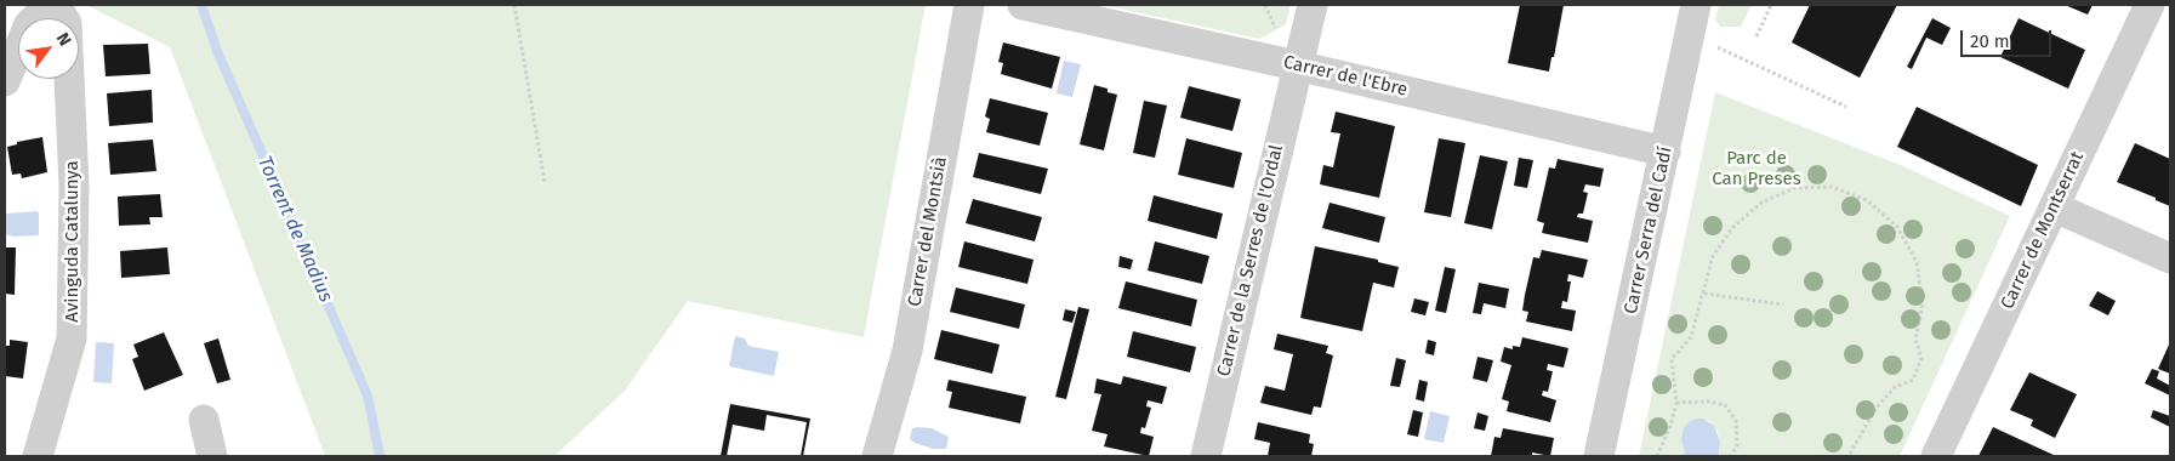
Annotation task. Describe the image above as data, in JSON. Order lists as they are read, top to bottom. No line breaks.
{"streets":{"street":["Carrer de l'Ebre","Carrer Serra del Cadí","Carrer de Montserrat","Carrer del Montsià","Avinguda Catalunya","Carrer de la Serres de l'Ordal"]},"crossings":[["Carrer de l'Ebre","Carrer Serra del Cadí"],["Carrer de l'Ebre","Carrer de la Serres de l'Ordal"]],"water":["Torrent de Madius"],"parks":["Parc de Can Preses"],"scale_bar":"20 m","north":"top right"}
